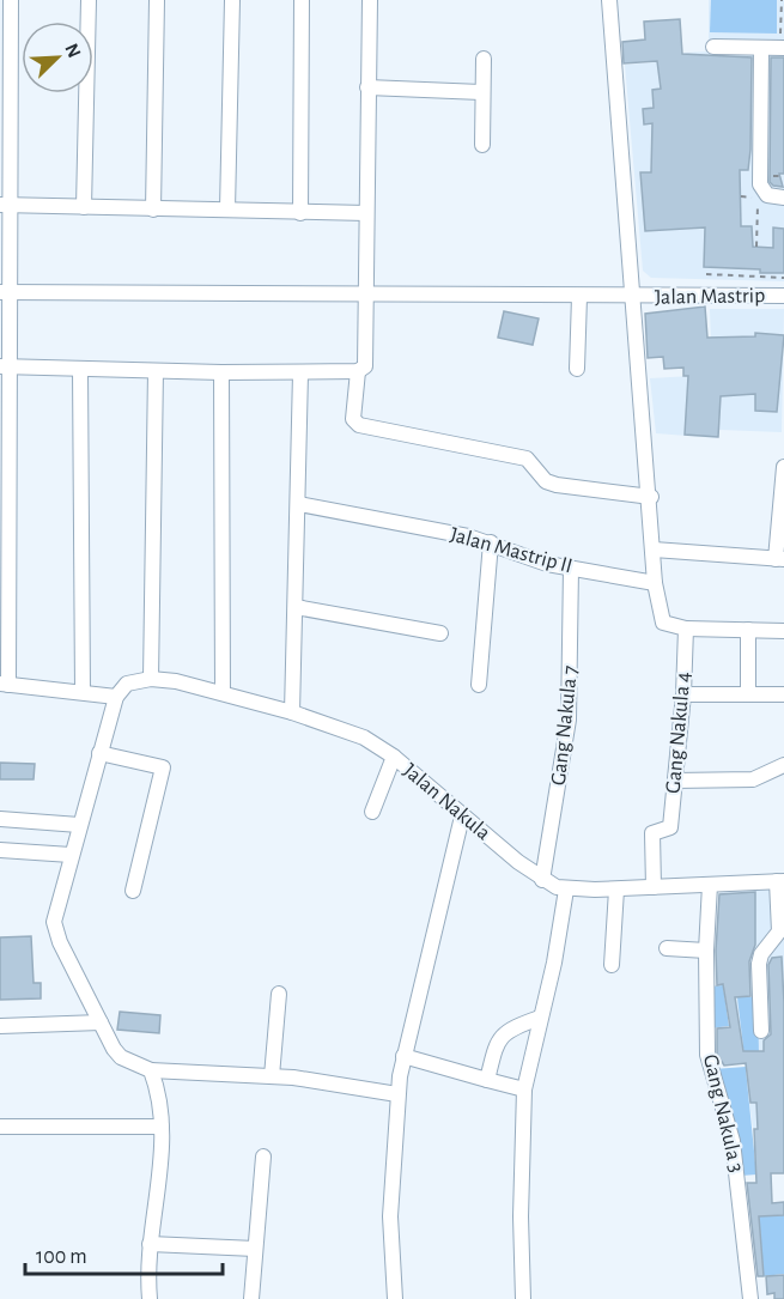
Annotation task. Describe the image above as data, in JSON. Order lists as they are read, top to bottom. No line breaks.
{"streets":{"street":["Jalan Mastrip","Jalan Mastrip II","Gang Nakula 7","Gang Nakula 4","Jalan Nakula","Gang Nakula 3"]},"crossings":[["Jalan Mastrip II","Gang Nakula 7"],["Gang Nakula 7","Jalan Nakula"],["Gang Nakula 4","Jalan Nakula"],["Jalan Nakula","Gang Nakula 3"]],"scale_bar":"100 m","north":"top right"}
